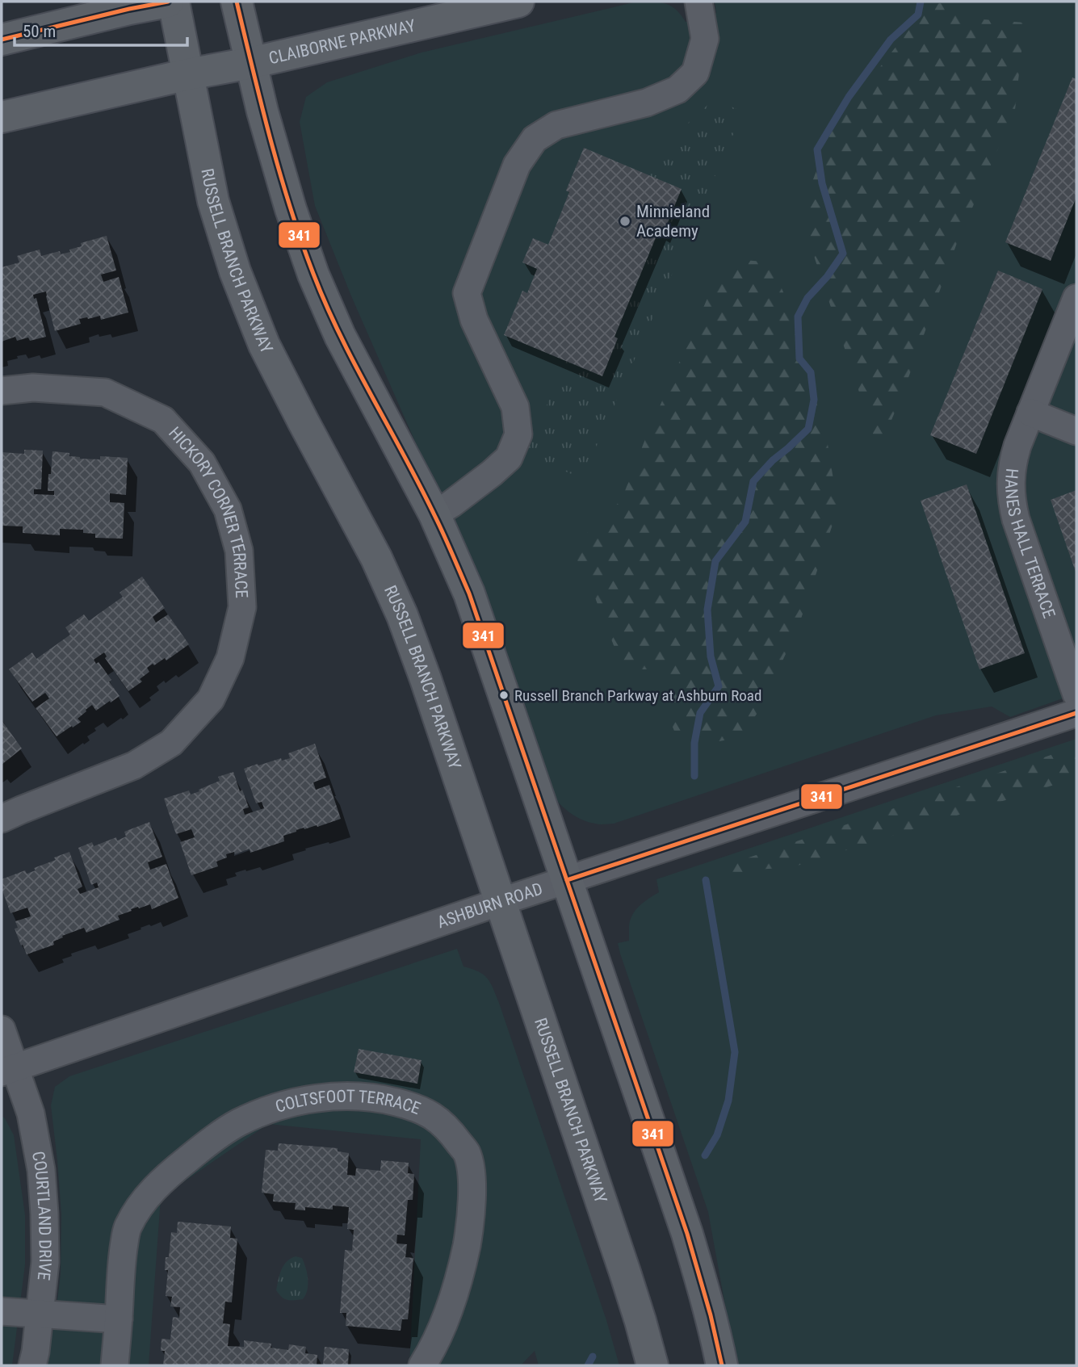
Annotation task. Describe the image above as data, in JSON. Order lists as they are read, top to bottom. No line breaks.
{"streets":{"main road":["CLAIBORNE PARKWAY","RUSSELL BRANCH PARKWAY"],"street":["HICKORY CORNER TERRACE","HANES HALL TERRACE","ASHBURN ROAD","COLTSFOOT TERRACE","COURTLAND DRIVE"]},"crossings":[["CLAIBORNE PARKWAY","RUSSELL BRANCH PARKWAY"],["RUSSELL BRANCH PARKWAY","ASHBURN ROAD"],["ASHBURN ROAD","COURTLAND DRIVE"]],"places":["Minnieland Academy","Russell Branch Parkway at Ashburn Road"],"lines":["transit line 341"],"scale_bar":"50 m"}
